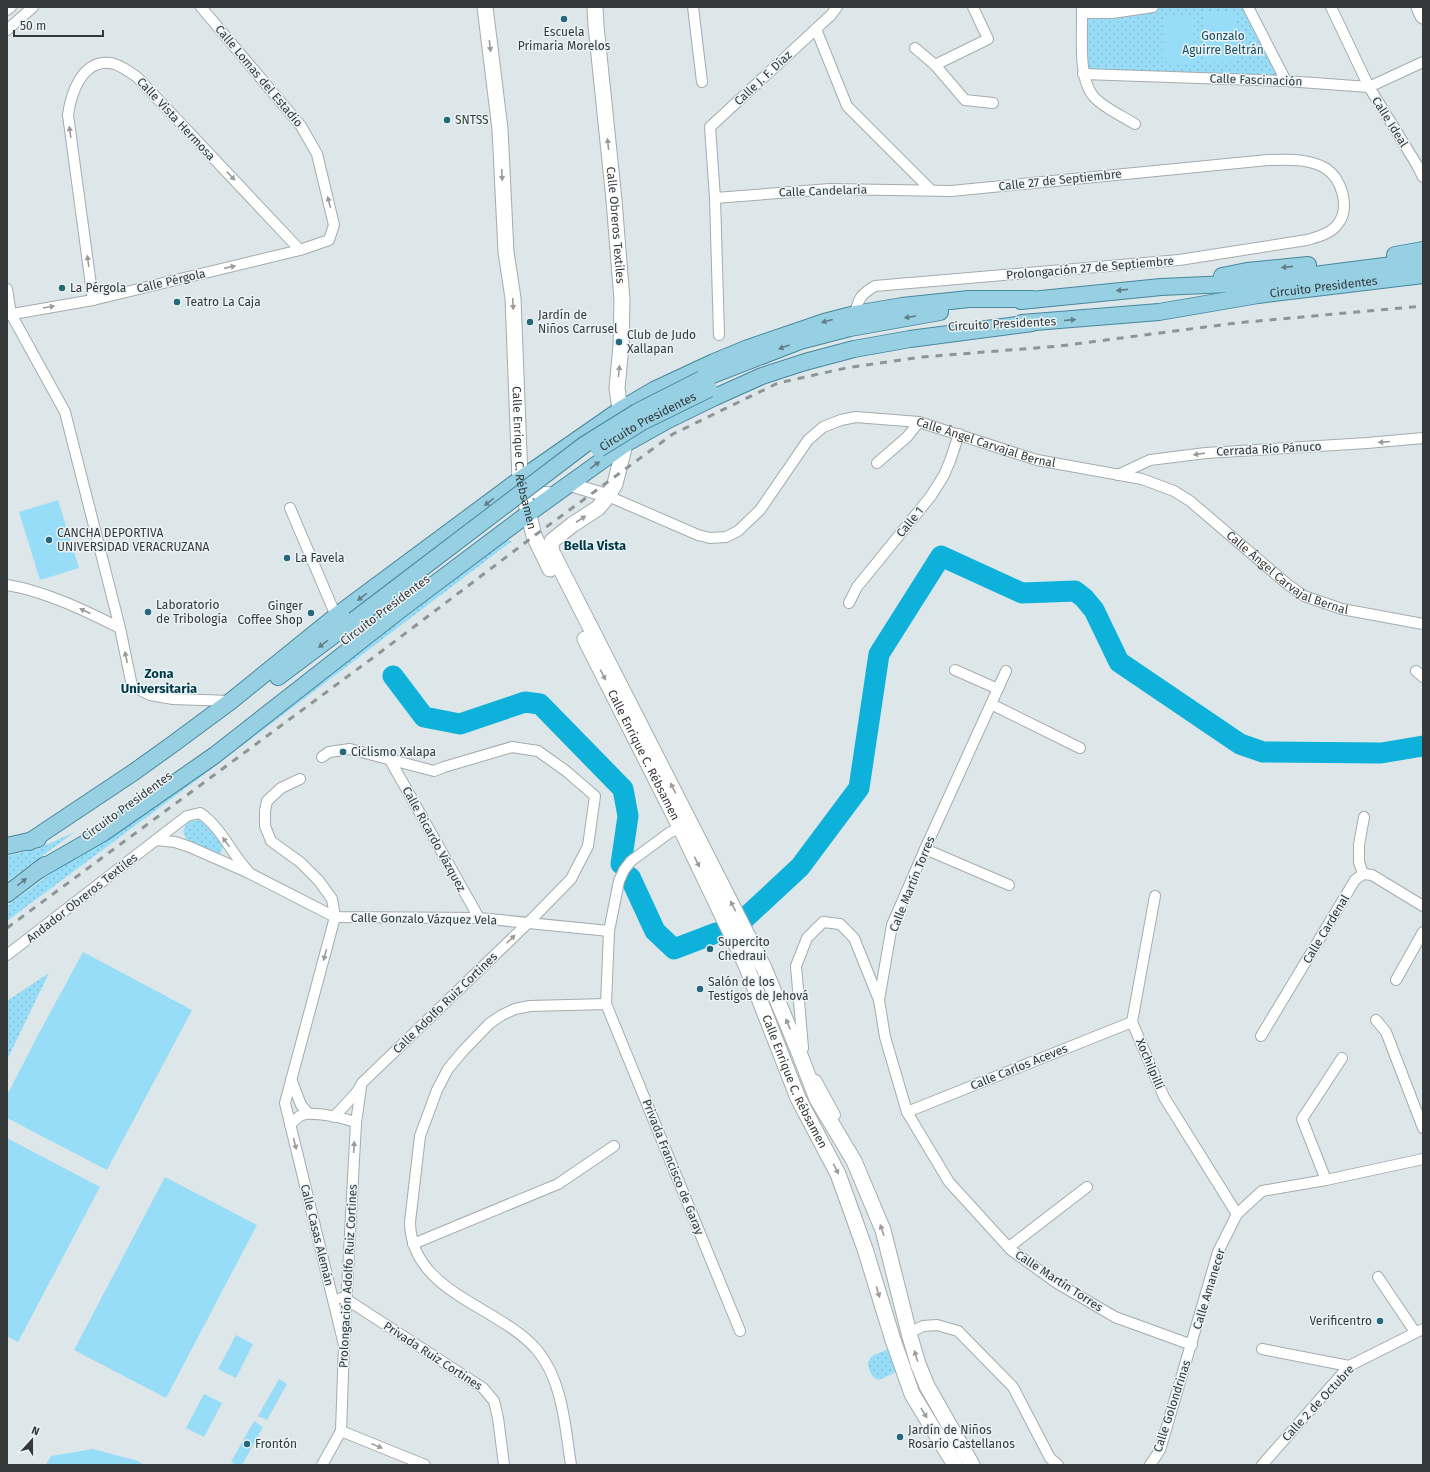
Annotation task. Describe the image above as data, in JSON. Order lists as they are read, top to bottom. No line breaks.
{"streets":{"main road":["Calle Obreros Textiles","Circuito Presidentes","Calle Enrique C. Rébsamen"],"street":["Calle Lomas del Estadio","Calle J. F. Díaz","Calle Fascinación","Calle Vista Hermosa","Calle Ideal","Calle 27 de Septiembre","Calle Candelaria","Prolongación 27 de Septiembre","Calle Pérgola","Calle Ángel Carvajal Bernal","Cerrada Río Pánuco","Calle 1","Calle Ricardo Vázquez","Calle Martín Torres","Andador Obreros Textiles","Calle Gonzalo Vázquez Vela","Calle Cardenal","Calle Adolfo Ruiz Cortines","Xochilpilli","Calle Carlos Aceves","Privada Francisco de Garay","Calle Casas Alemán","Prolongación Adolfo Ruiz Cortines","Calle Amanecer","Privada Ruiz Cortines","Calle 2 de Octubre","Calle Golondrinas"]},"crossings":[["Calle Lomas del Estadio","Calle Pérgola"],["Calle J. F. Díaz","Calle Candelaria"],["Calle Fascinación","Calle Ideal"],["Calle Vista Hermosa","Calle Pérgola"],["Calle 27 de Septiembre","Calle Candelaria"],["Calle 27 de Septiembre","Prolongación 27 de Septiembre"],["Calle Obreros Textiles","Calle Enrique C. Rébsamen"],["Calle Ángel Carvajal Bernal","Cerrada Río Pánuco"],["Calle Ángel Carvajal Bernal","Calle Enrique C. Rébsamen"],["Calle Ángel Carvajal Bernal","Calle 1"],["Calle Ricardo Vázquez","Calle Gonzalo Vázquez Vela"],["Calle Ricardo Vázquez","Calle Adolfo Ruiz Cortines"],["Calle Martín Torres","Calle Carlos Aceves"],["Calle Martín Torres","Calle Amanecer"],["Calle Martín Torres","Calle Golondrinas"],["Andador Obreros Textiles","Calle Gonzalo Vázquez Vela"],["Calle Gonzalo Vázquez Vela","Calle Adolfo Ruiz Cortines"],["Calle Gonzalo Vázquez Vela","Calle Casas Alemán"],["Calle Adolfo Ruiz Cortines","Prolongación Adolfo Ruiz Cortines"],["Xochilpilli","Calle Carlos Aceves"],["Xochilpilli","Calle Amanecer"],["Calle Casas Alemán","Prolongación Adolfo Ruiz Cortines"],["Calle Casas Alemán","Privada Ruiz Cortines"],["Prolongación Adolfo Ruiz Cortines","Privada Ruiz Cortines"],["Calle Amanecer","Calle Golondrinas"]],"one_way":["Calle Lomas del Estadio","Calle Obreros Textiles","Calle Pérgola","Cerrada Río Pánuco","Calle Adolfo Ruiz Cortines","Calle Casas Alemán","Prolongación Adolfo Ruiz Cortines"],"districts":["Bella Vista","Zona Universitaria"],"parks":["Gonzalo Aguirre Beltrán"],"places":["Escuela Primaria Morelos","SNTSS","La Pérgola","Teatro La Caja","Jardín de Niños Carrusel","Club de Judo Xallapan","CANCHA DEPORTIVA UNIVERSIDAD VERACRUZANA","La Favela","Laboratorio de Tribología","Ginger Coffee Shop","Ciclismo Xalapa","Supercito Chedraui","Salón de los Testigos de Jehová","Verificentro","Jardín de Niños Rosario Castellanos","Frontón"],"scale_bar":"50 m","north":"top"}
